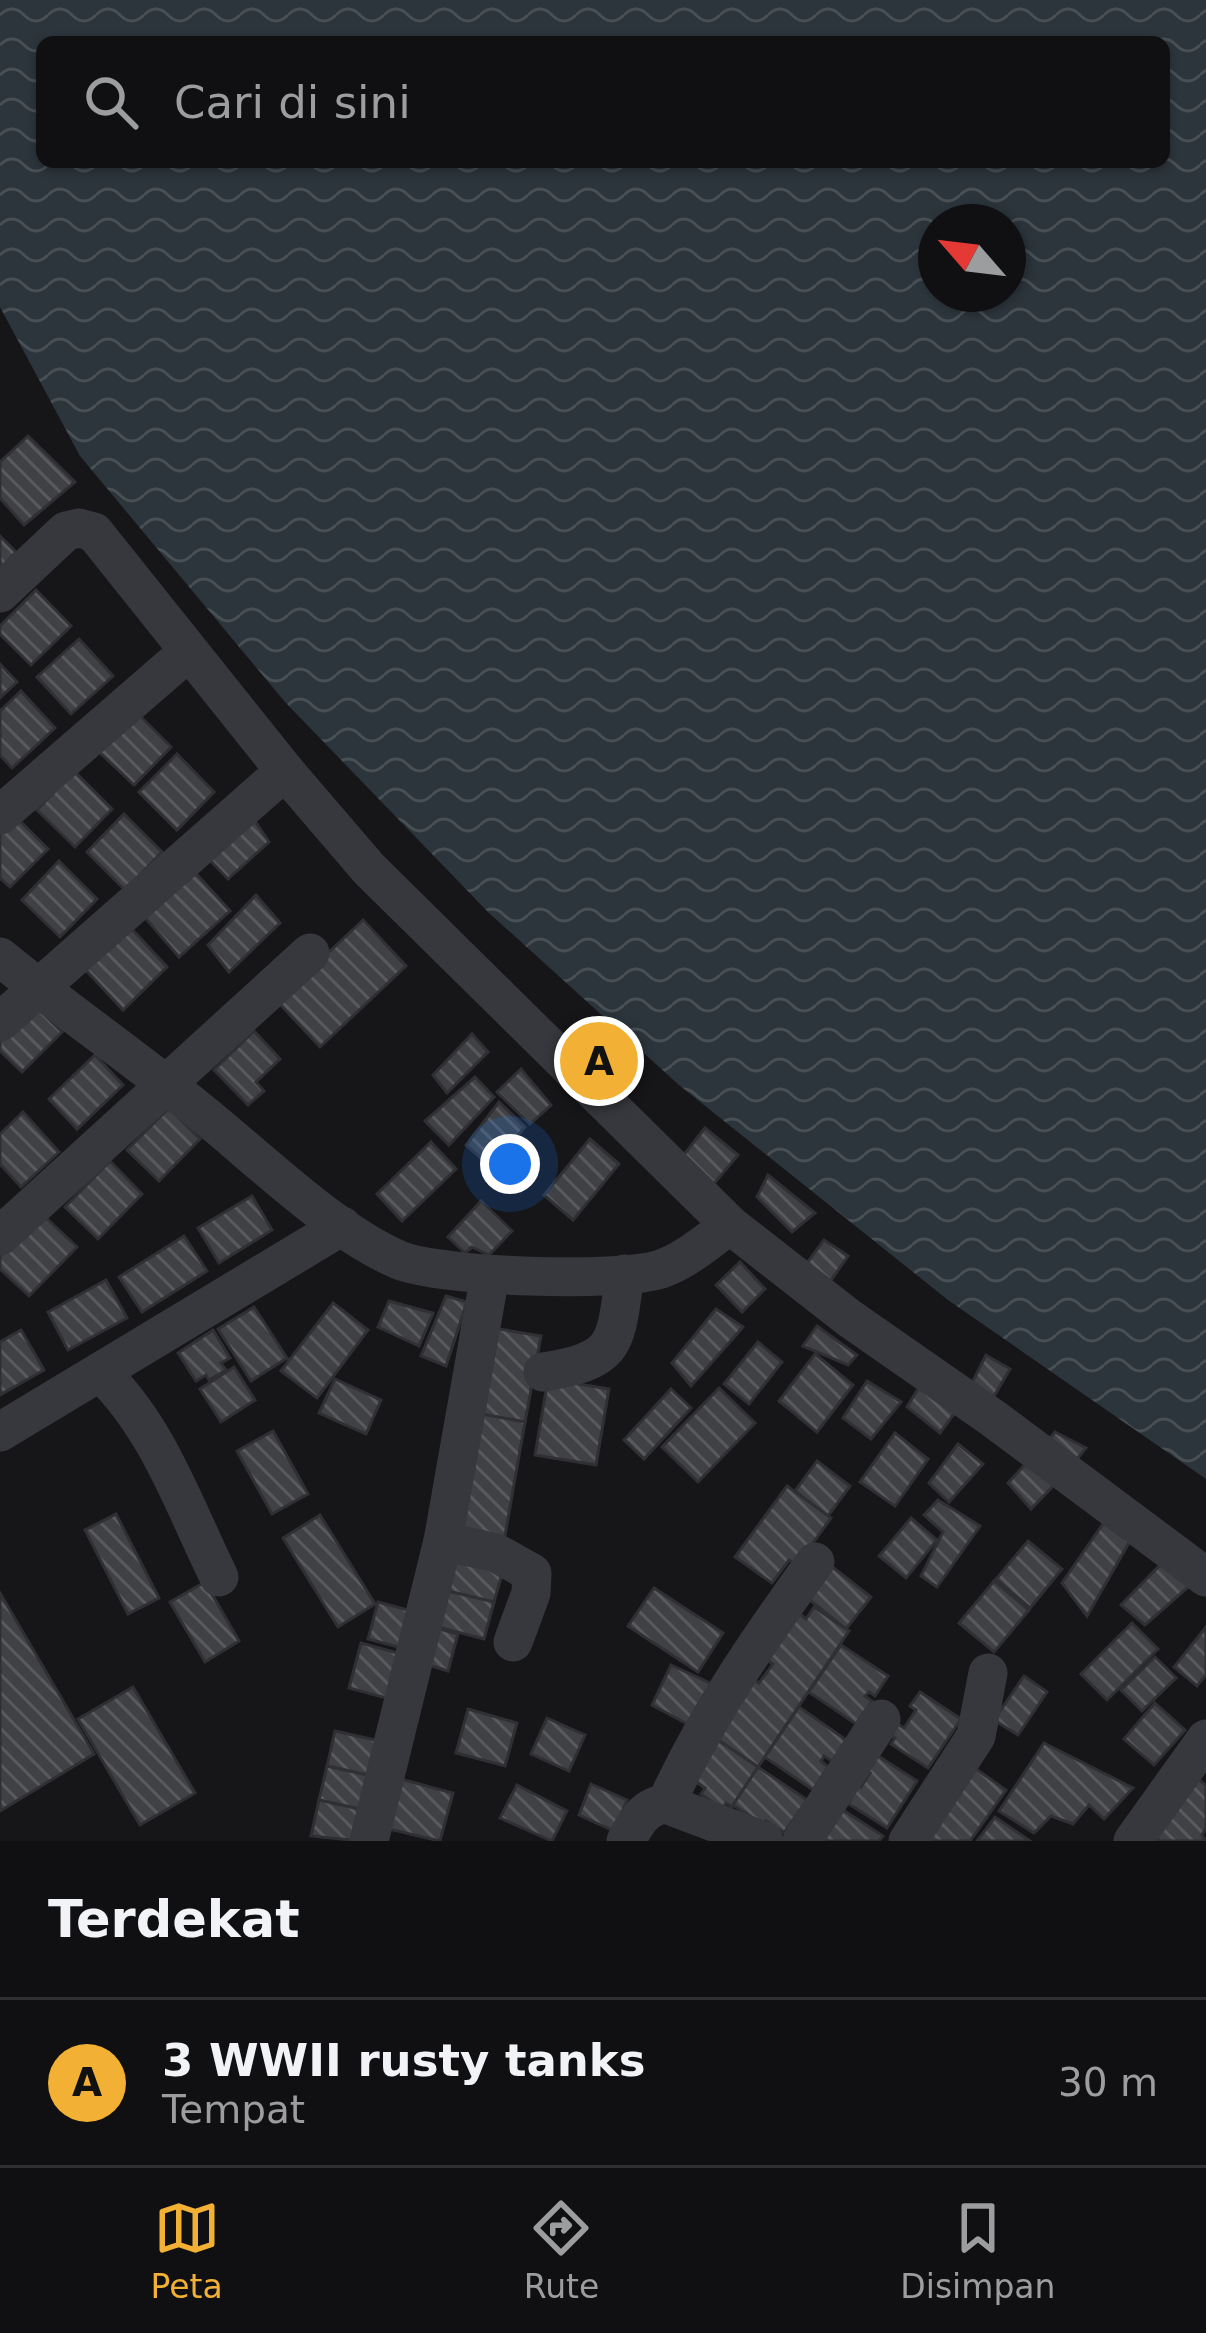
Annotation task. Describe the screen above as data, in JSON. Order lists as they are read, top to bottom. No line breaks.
{"north":"top left","page":{"search":"Cari di sini","pins":"A","heading":"Terdekat","list":[{"mark":"A","name":"3 WWII rusty tanks","note":"Tempat","value":"30 m"}],"nav":["Peta","Rute","Disimpan"]}}
